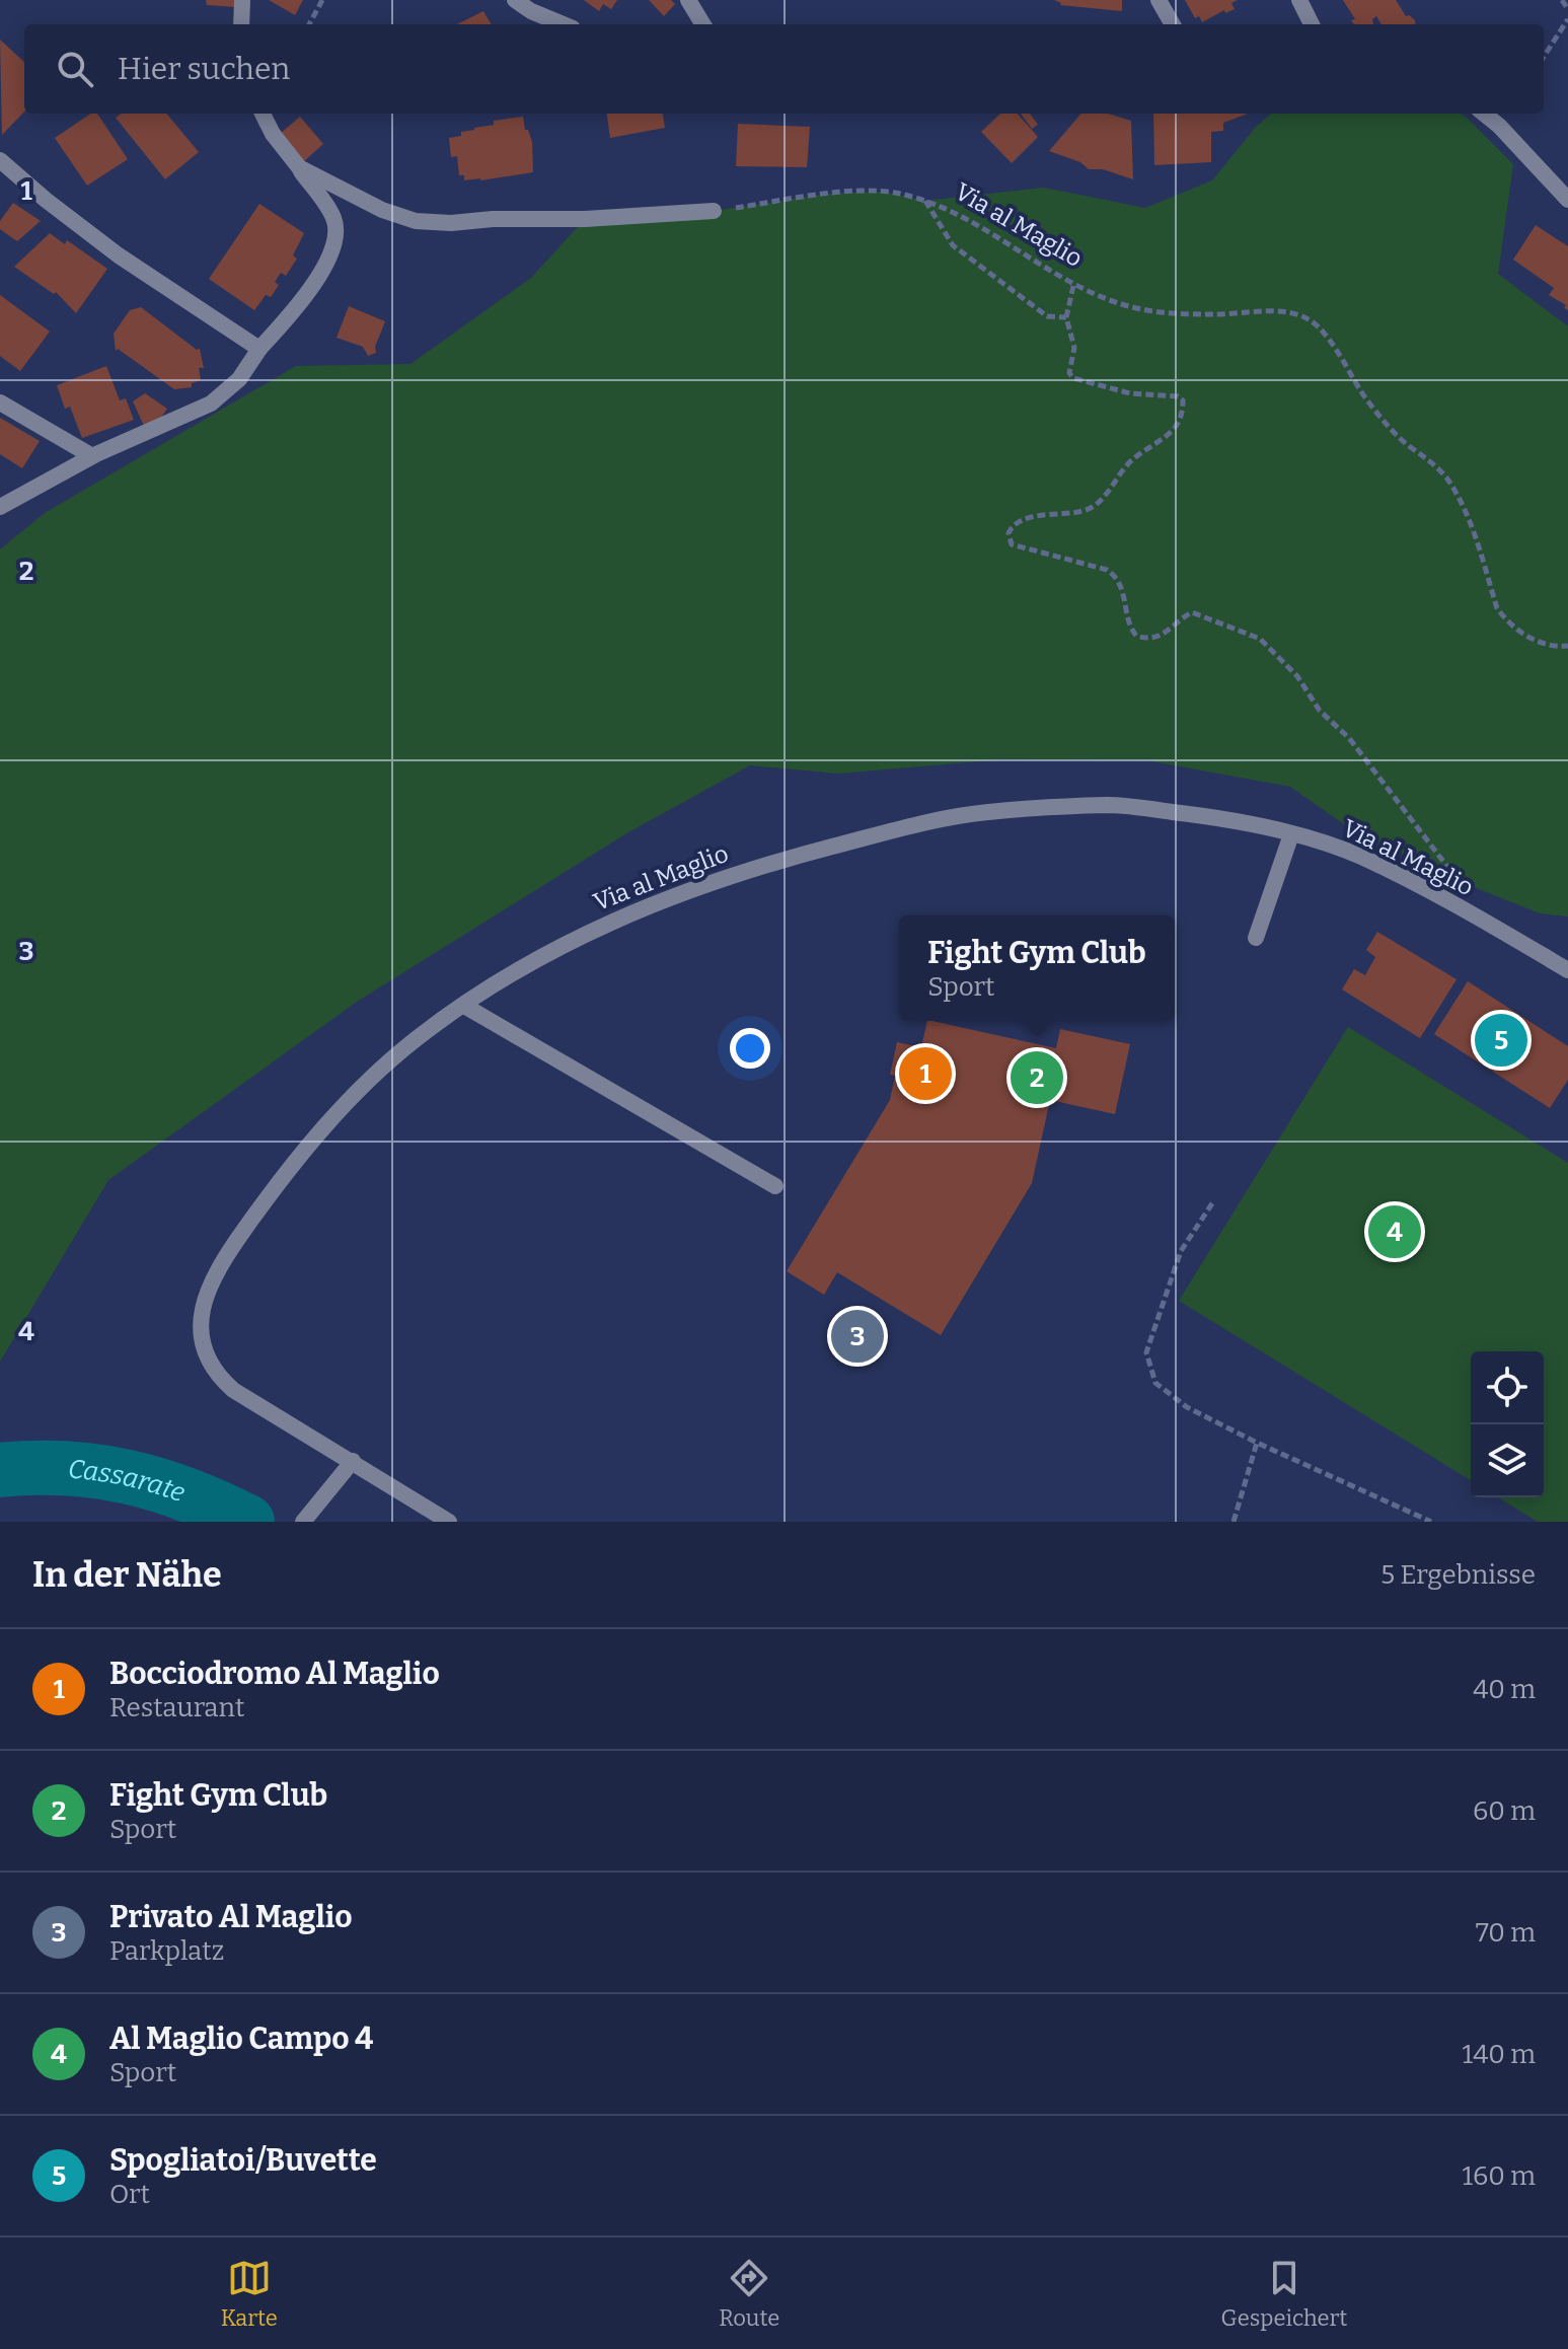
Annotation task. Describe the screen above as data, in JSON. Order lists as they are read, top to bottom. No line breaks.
{"streets":{"street":["Via al Maglio"]},"water":["Cassarate"],"page":{"search":"Hier suchen","popup":["Fight Gym Club","Sport"],"pins":["5","1","2","4","3"],"heading":["In der Nähe","5 Ergebnisse"],"list":[{"mark":"1","name":"Bocciodromo Al Maglio","note":"Restaurant","value":"40 m"},{"mark":"2","name":"Fight Gym Club","note":"Sport","value":"60 m"},{"mark":"3","name":"Privato Al Maglio","note":"Parkplatz","value":"70 m"},{"mark":"4","name":"Al Maglio Campo 4","note":"Sport","value":"140 m"},{"mark":"5","name":"Spogliatoi/Buvette","note":"Ort","value":"160 m"}],"nav":["Karte","Route","Gespeichert"]},"grid":{"rows":["1","2","3","4"]}}
